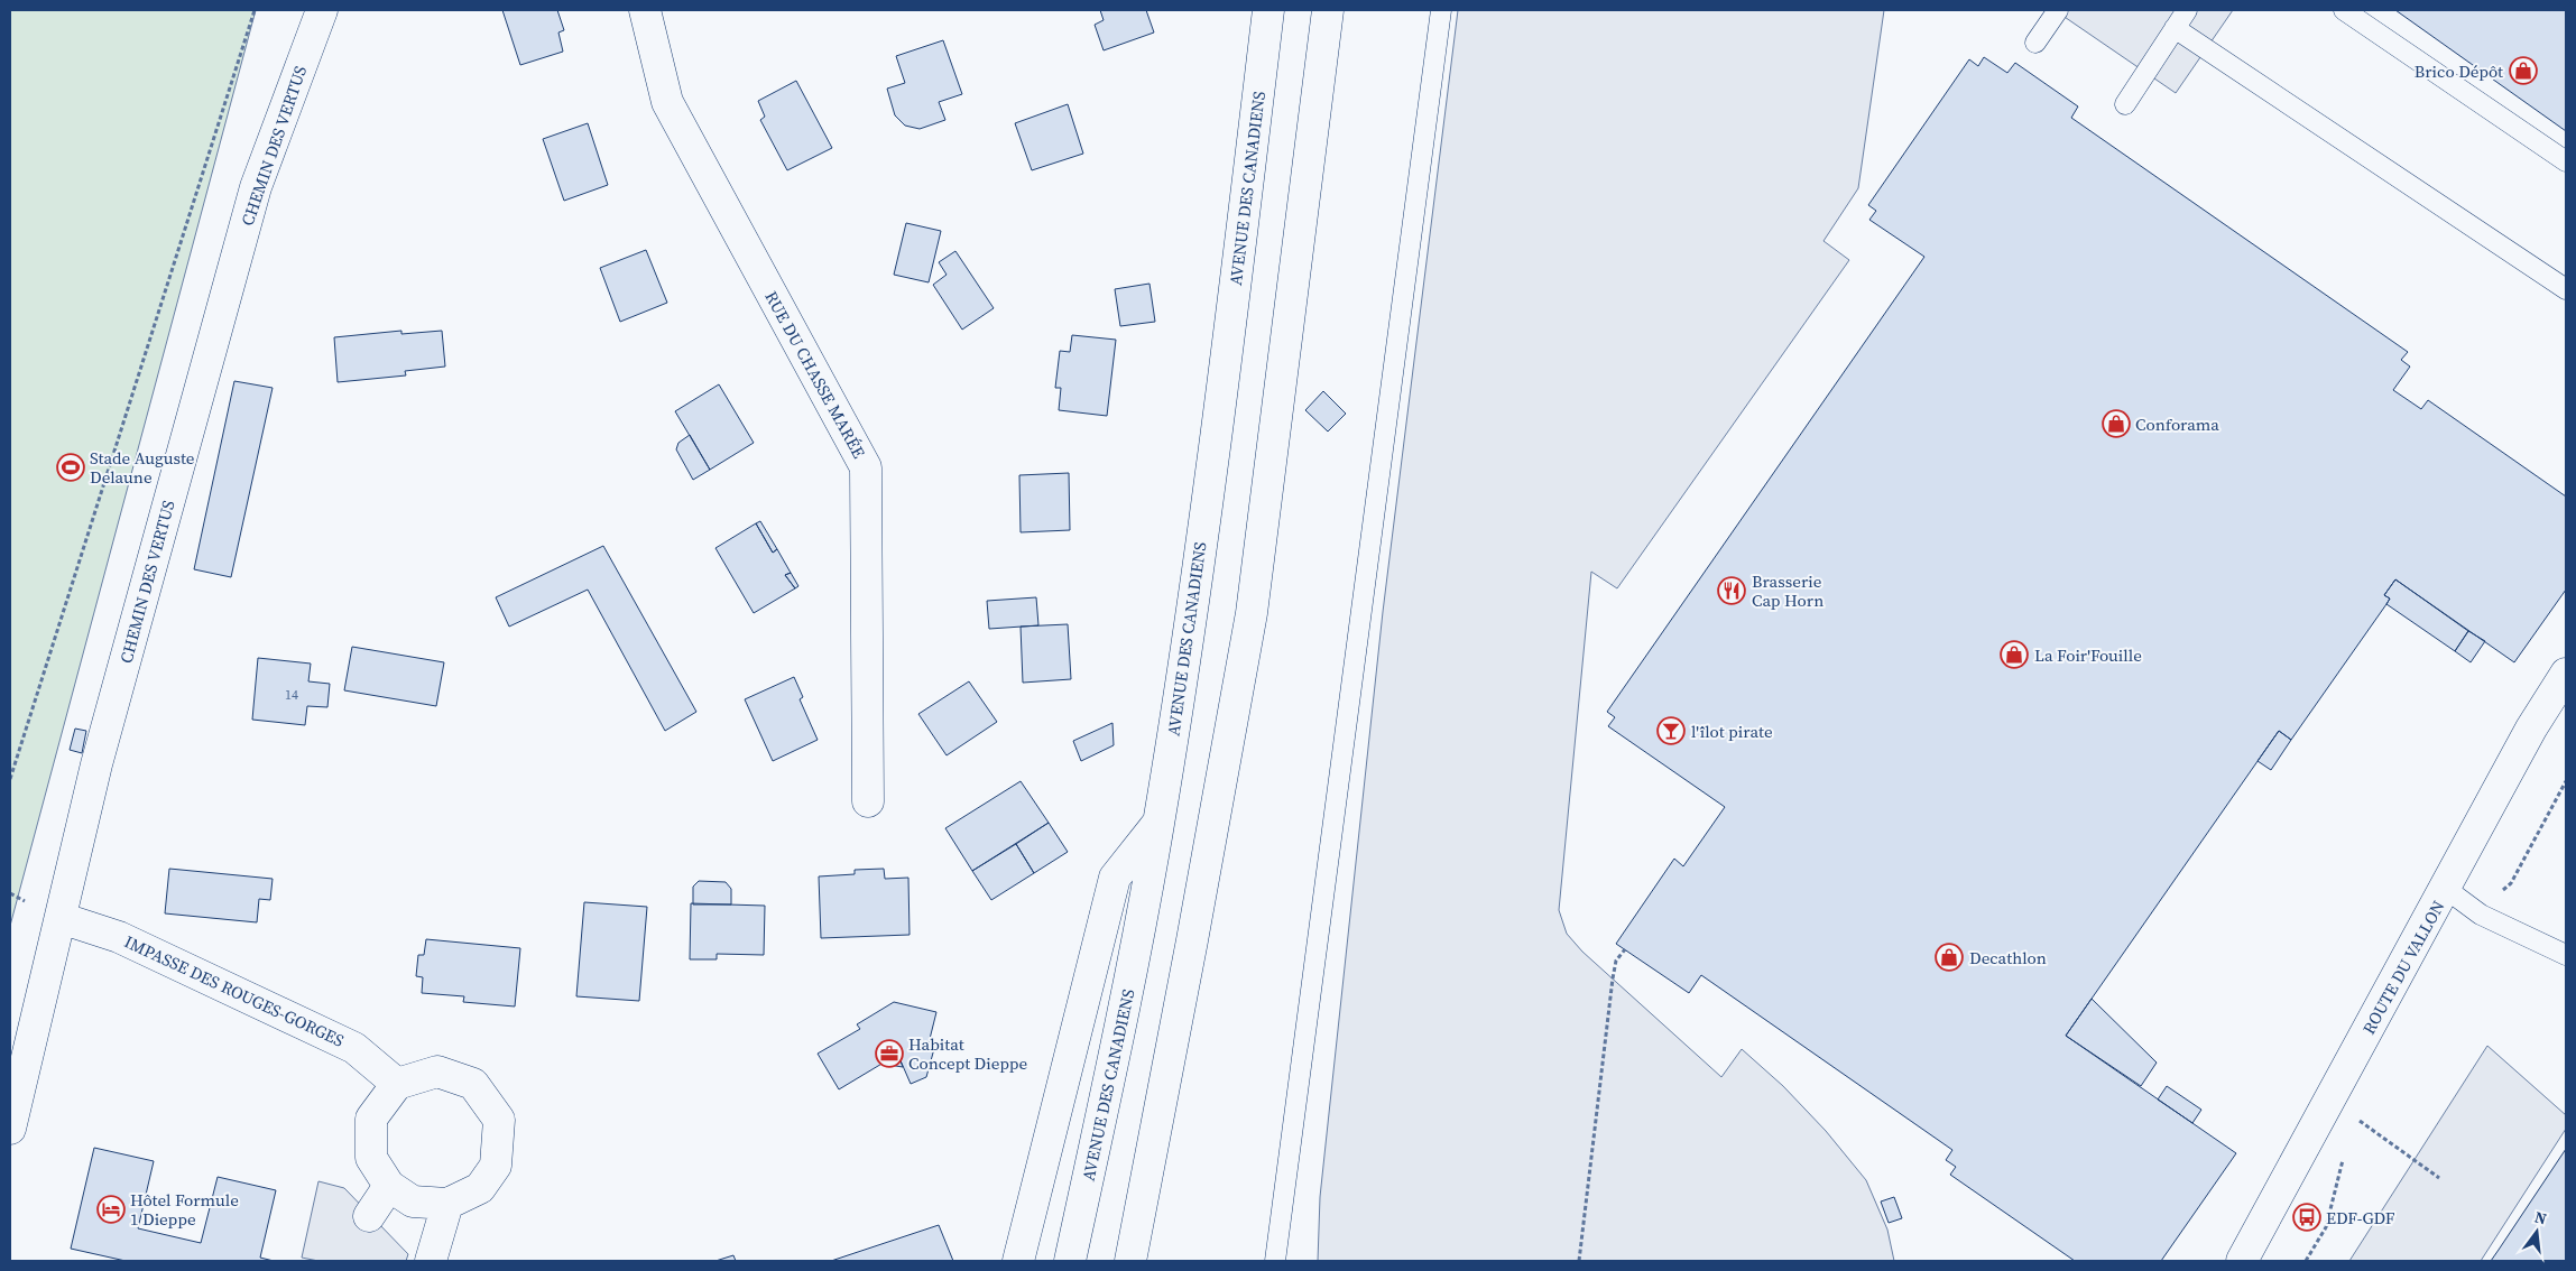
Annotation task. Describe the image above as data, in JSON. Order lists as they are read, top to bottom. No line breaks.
{"streets":{"street":["CHEMIN DES VERTUS","AVENUE DES CANADIENS","RUE DU CHASSE MARÉE","ROUTE DU VALLON","IMPASSE DES ROUGES-GORGES"]},"crossings":[["CHEMIN DES VERTUS","IMPASSE DES ROUGES-GORGES"]],"places":{"shop":["Brico Dépôt","Conforama","La Foir'Fouille","Decathlon"],"sports":["Stade Auguste Delaune"],"restaurant":["Brasserie Cap Horn"],"bar":["l'îlot pirate"],"office":["Habitat Concept Dieppe"],"hotel":["Hôtel Formule 1 Dieppe"],"bus stop":["EDF-GDF"]},"house_numbers":["14"],"north":"top"}
